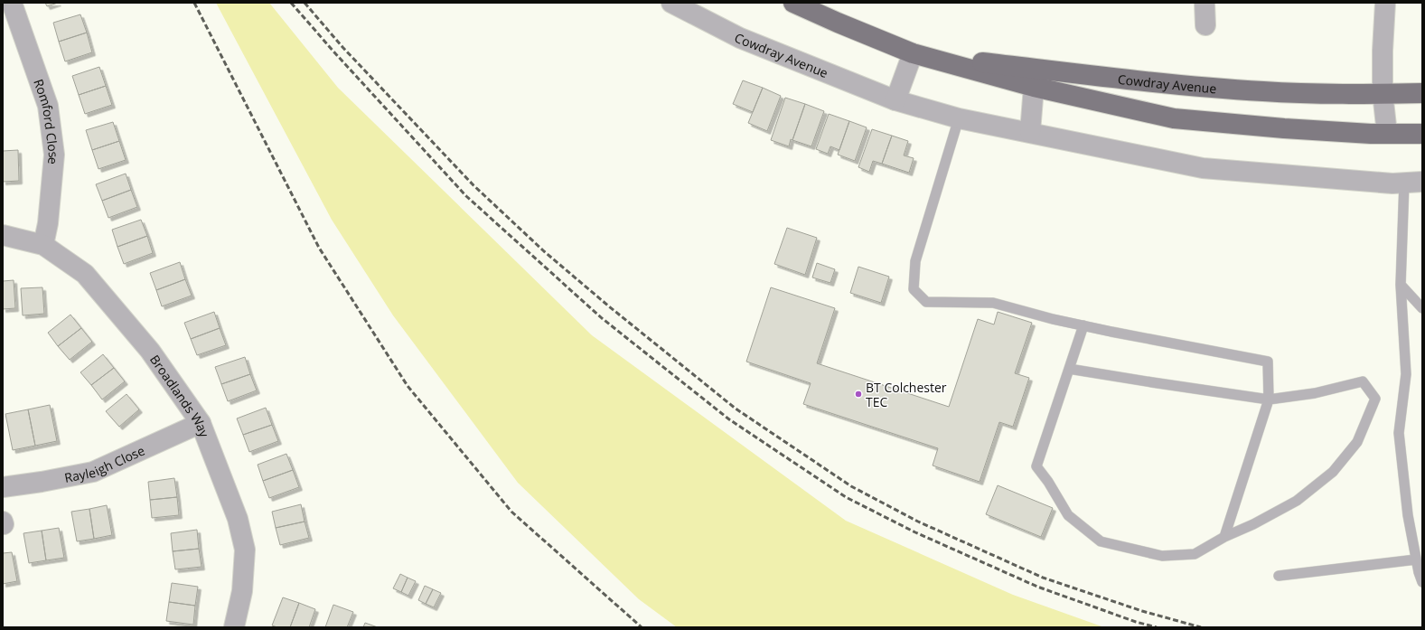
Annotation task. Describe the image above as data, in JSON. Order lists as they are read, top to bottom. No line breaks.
{"streets":{"main road":["Cowdray Avenue"],"street":["Romford Close","Broadlands Way","Rayleigh Close"]},"crossings":[["Romford Close","Broadlands Way"],["Broadlands Way","Rayleigh Close"]],"places":["BT Colchester TEC"]}
